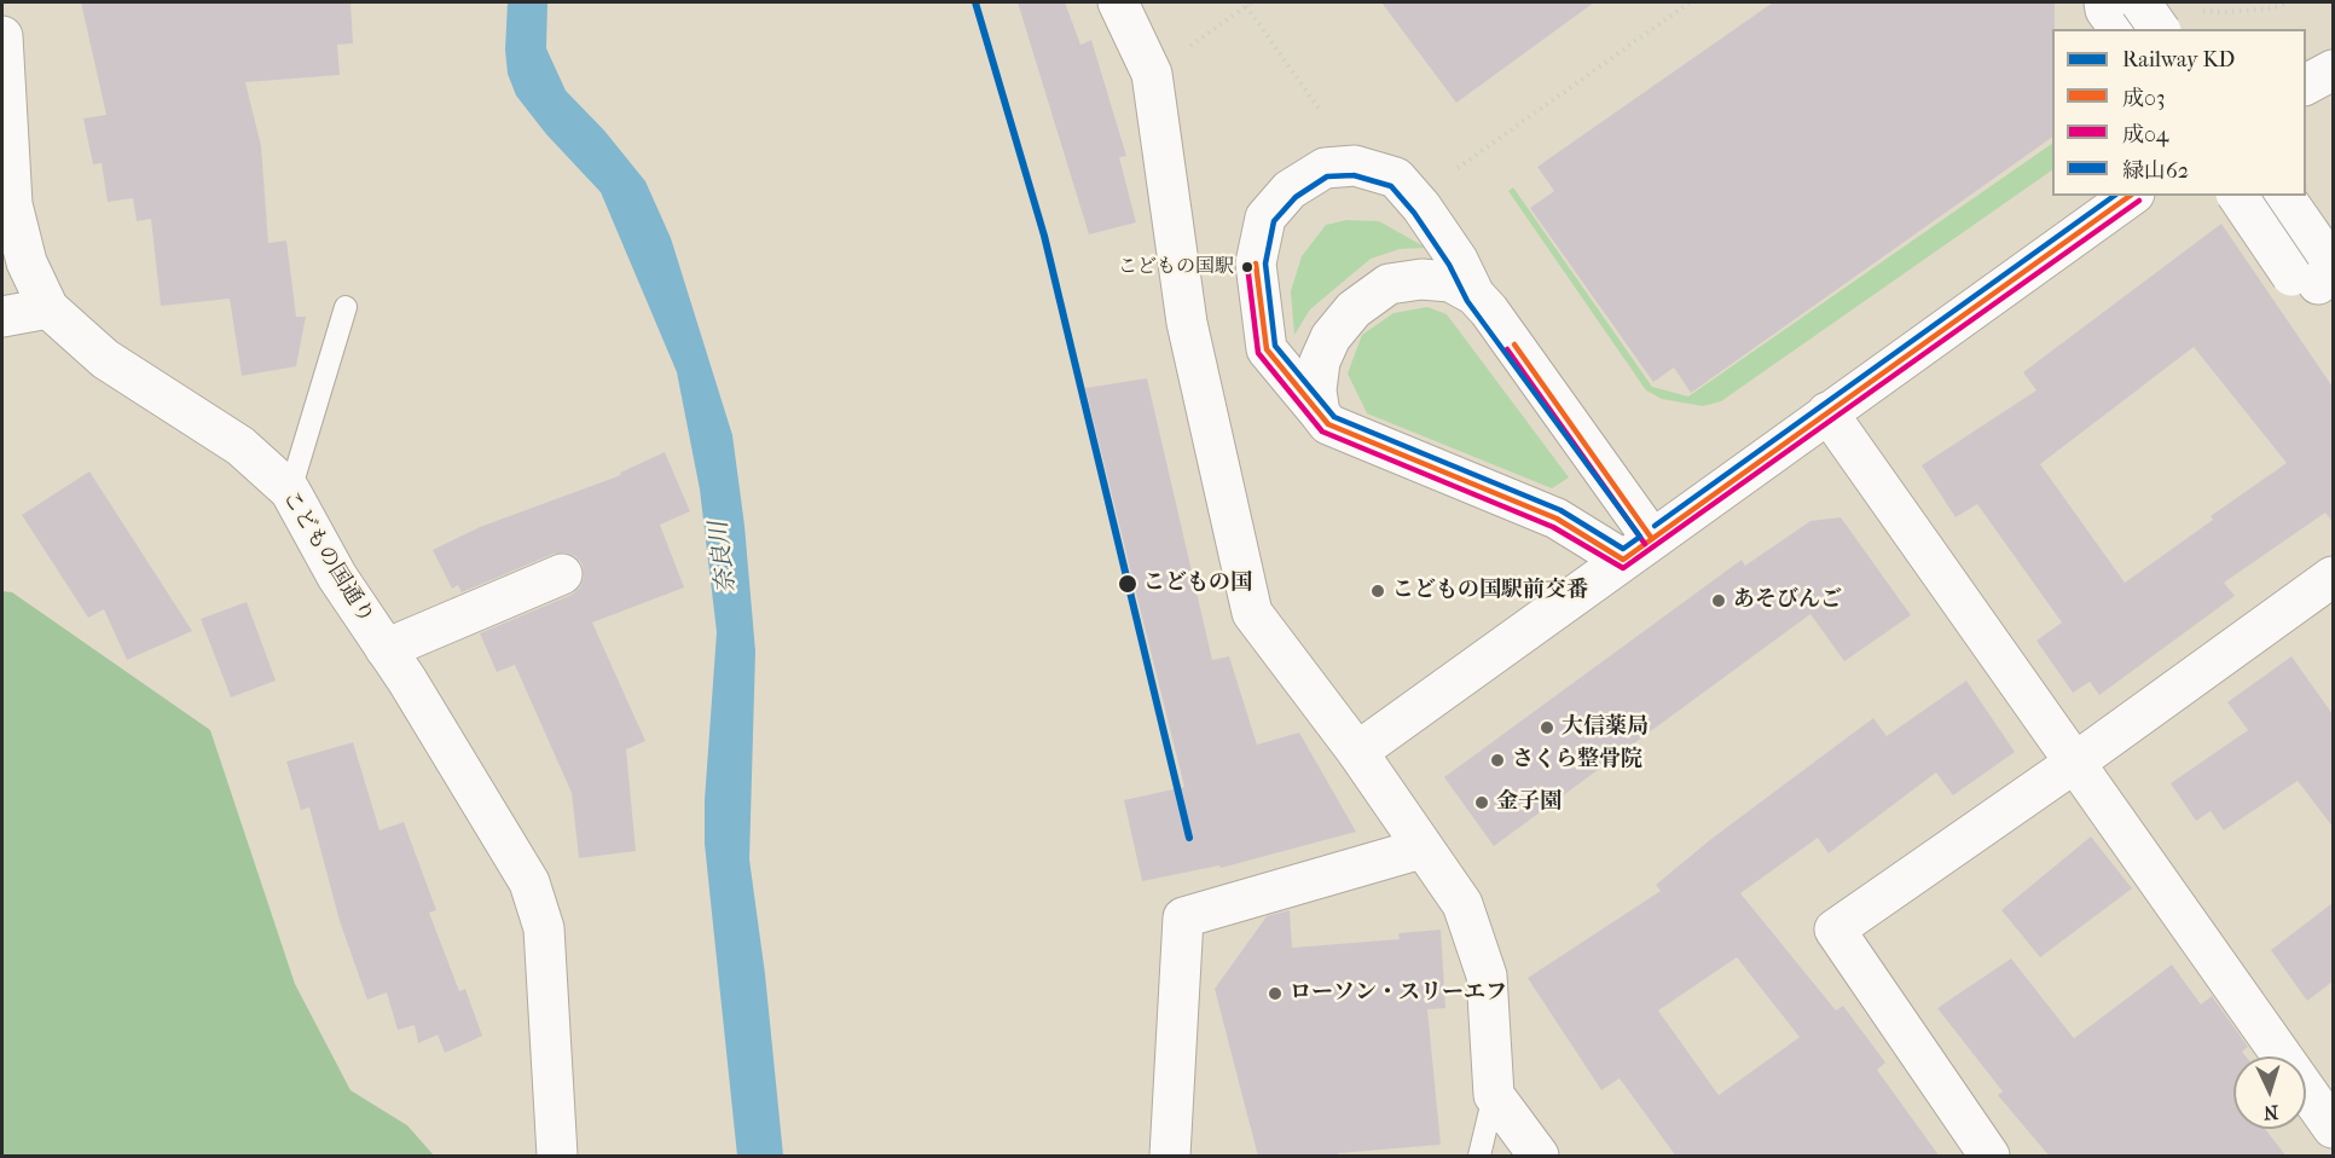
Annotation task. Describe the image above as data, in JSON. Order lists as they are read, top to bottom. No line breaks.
{"streets":{"street":["こどもの国通り"]},"water":["奈良川"],"places":["こどもの国駅","こどもの国","こどもの国駅前交番","あそびんご","大信薬局","さくら整骨院","金子園","ローソン・スリーエフ"],"lines":["rail line KD","transit line 緑山62","transit line 成03","transit line 成04"],"legend":["Railway KD","成03","成04","緑山62"],"north":"bottom"}
